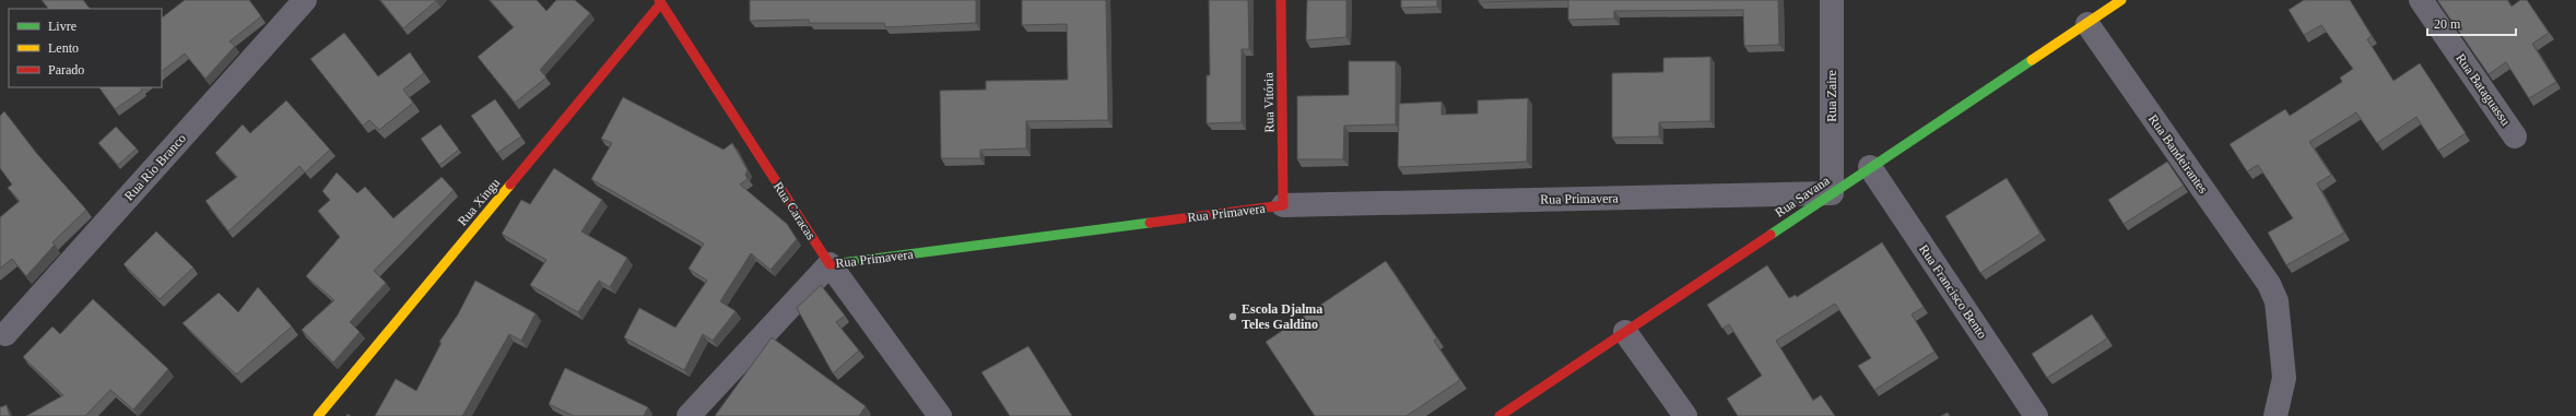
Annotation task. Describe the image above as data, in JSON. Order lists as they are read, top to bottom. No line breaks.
{"streets":{"street":["Rua Bataguassu","Rua Zaire","Rua Vitória","Rua Bandeirantes","Rua Rio Branco","Rua Savana","Rua Primavera","Rua Xingu","Rua Caracas","Rua Francisco Bento"]},"crossings":[["Rua Zaire","Rua Savana"],["Rua Zaire","Rua Primavera"],["Rua Vitória","Rua Primavera"],["Rua Bandeirantes","Rua Savana"],["Rua Savana","Rua Primavera"],["Rua Savana","Rua Francisco Bento"],["Rua Primavera","Rua Caracas"],["Rua Xingu","Rua Caracas"]],"places":["Escola Djalma Teles Galdino"],"legend":["Livre","Lento","Parado"],"scale_bar":"20 m"}
